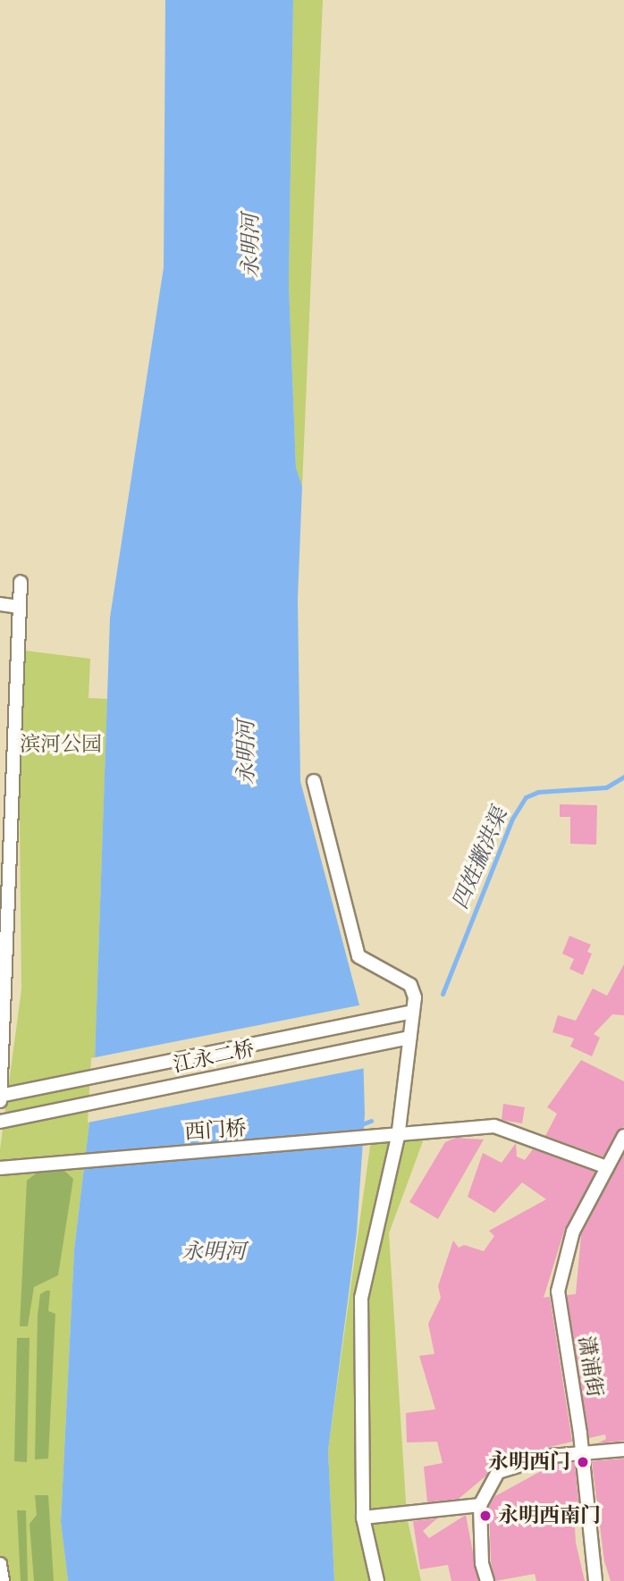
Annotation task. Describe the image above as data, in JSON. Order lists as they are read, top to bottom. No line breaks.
{"streets":{"street":["江永二桥","西门桥","潇浦街"]},"crossings":[["西门桥","潇浦街"]],"water":["永明河","四姓撇洪渠"],"parks":["滨河公园"],"places":["永明西门","永明西南门"]}
